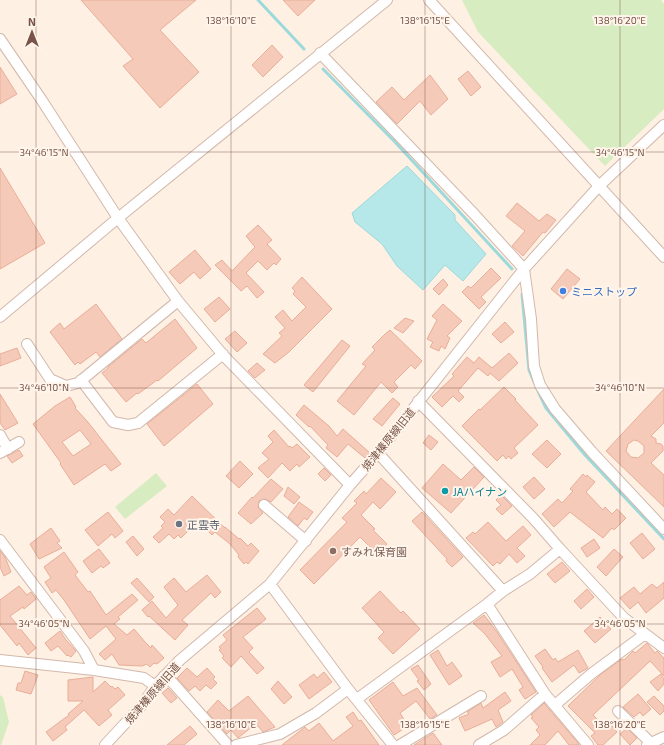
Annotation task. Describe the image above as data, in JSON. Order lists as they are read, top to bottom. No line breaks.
{"streets":{"street":["焼津榛原線旧道"]},"places":["ミニストップ","JAハイナン","正雲寺","すみれ保育園"],"north":"top","coordinates":["138°16'10\"E","138°16'15\"E","138°16'20\"E","34°46'15\"N","34°46'10\"N","34°46'05\"N"]}
